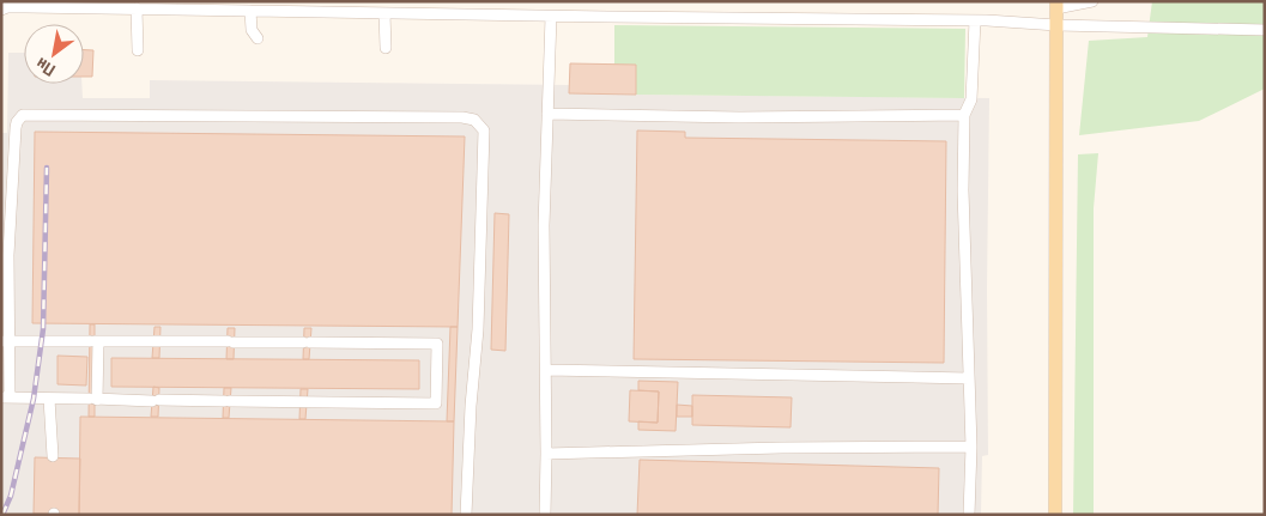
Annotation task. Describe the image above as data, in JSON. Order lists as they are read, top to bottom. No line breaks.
{"north":"bottom left"}
